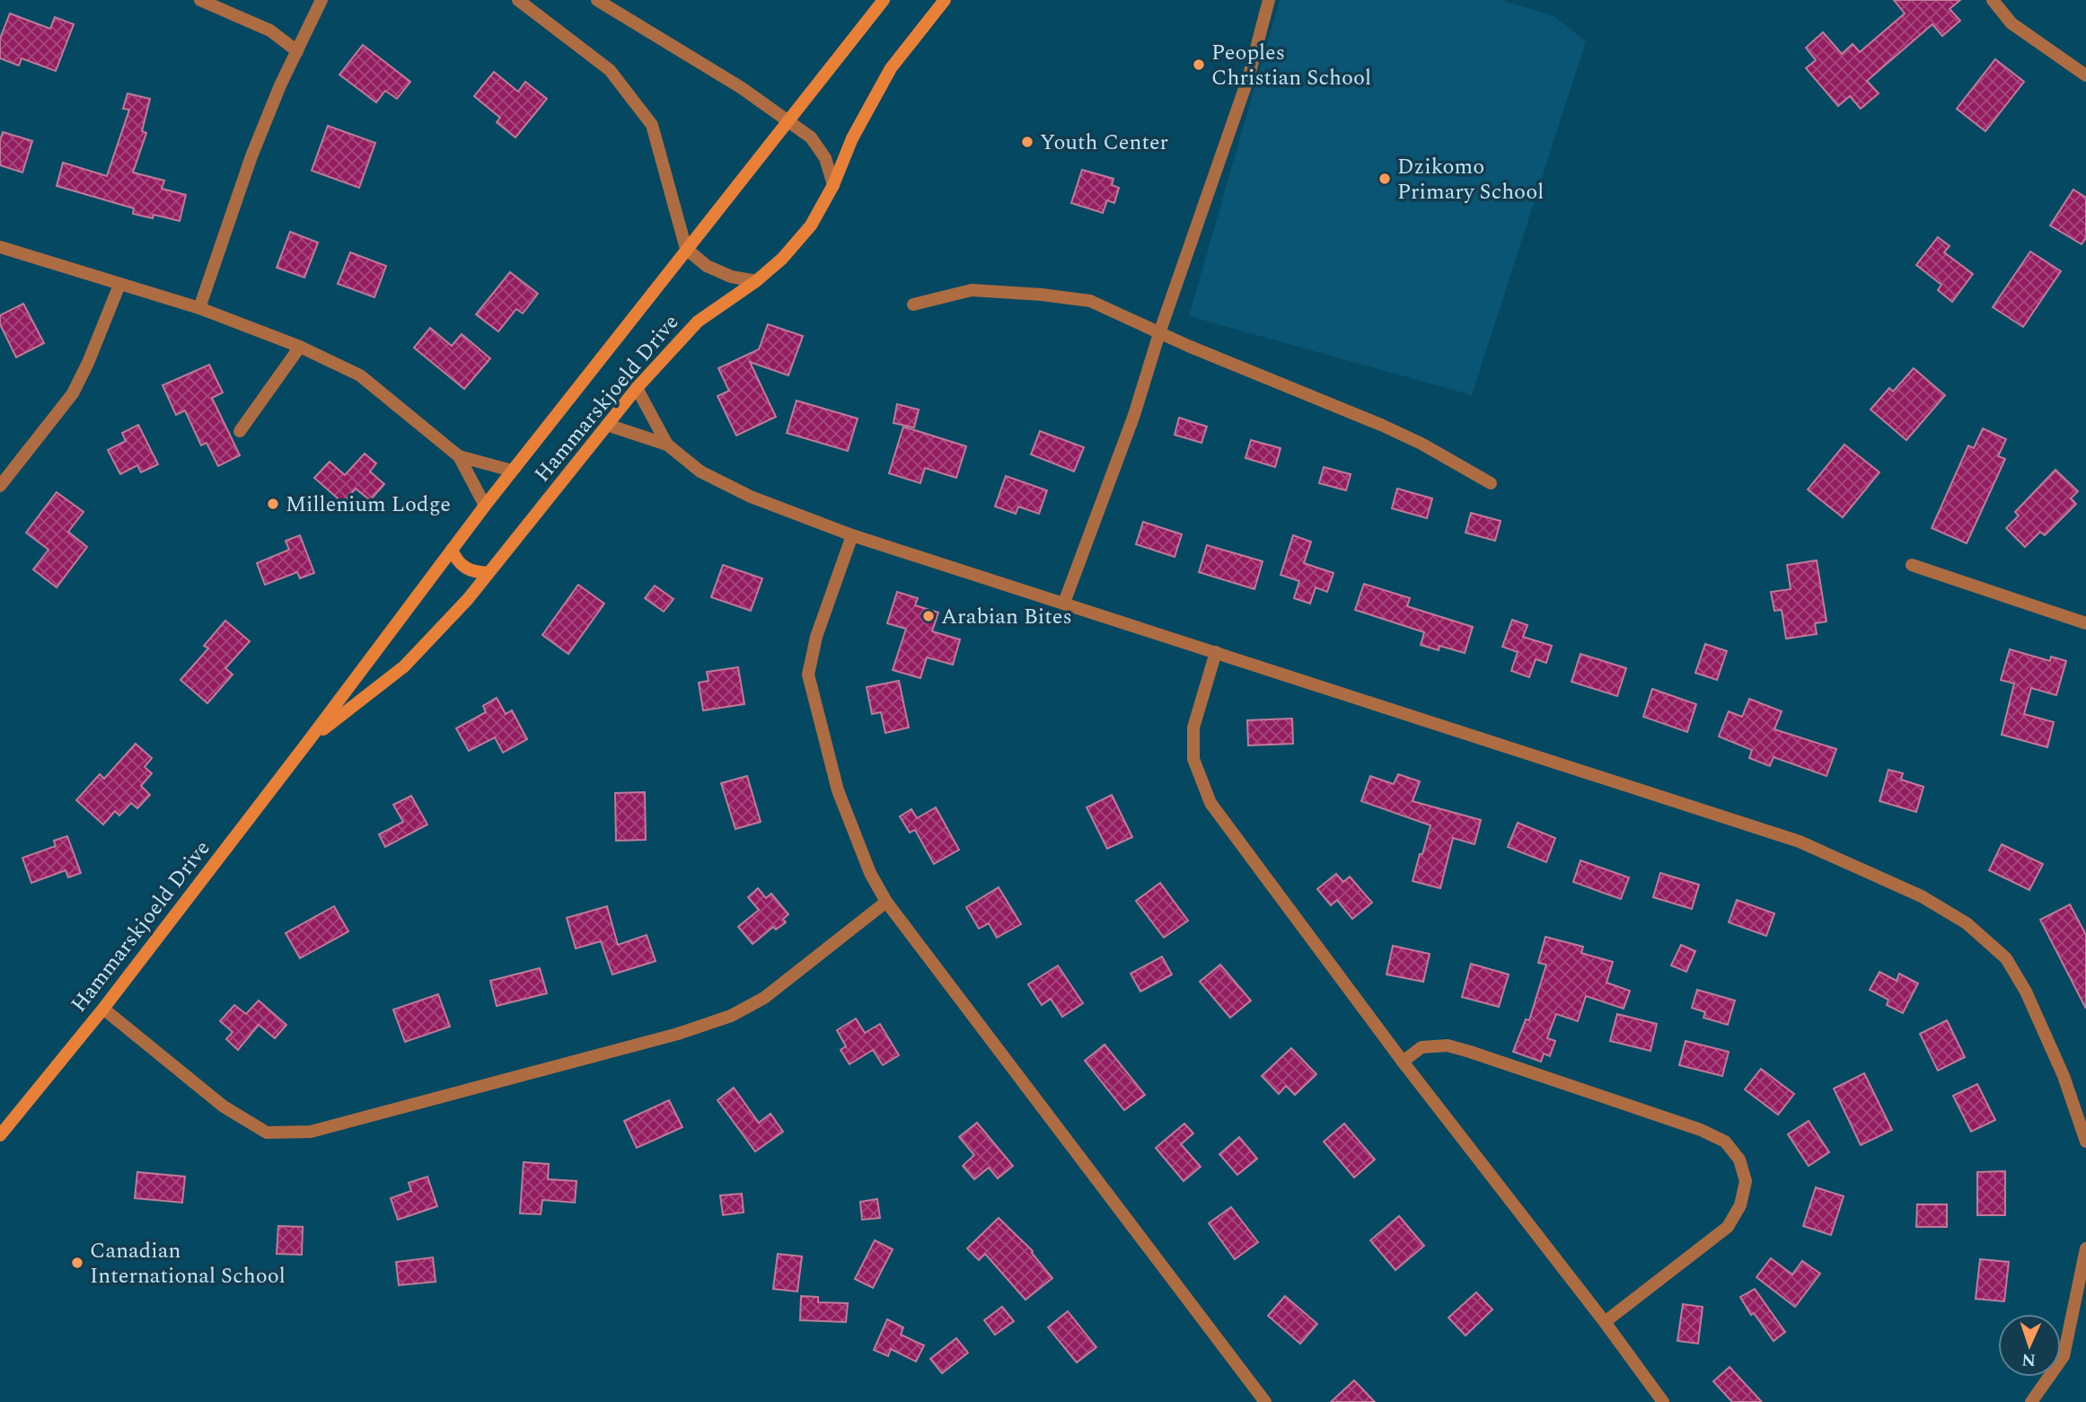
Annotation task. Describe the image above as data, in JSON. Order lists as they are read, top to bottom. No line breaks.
{"streets":{"main road":["Hammarskjoeld Drive"]},"places":["Peoples Christian School","Youth Center","Dzikomo Primary School","Millenium Lodge","Arabian Bites","Canadian International School"],"north":"bottom"}
